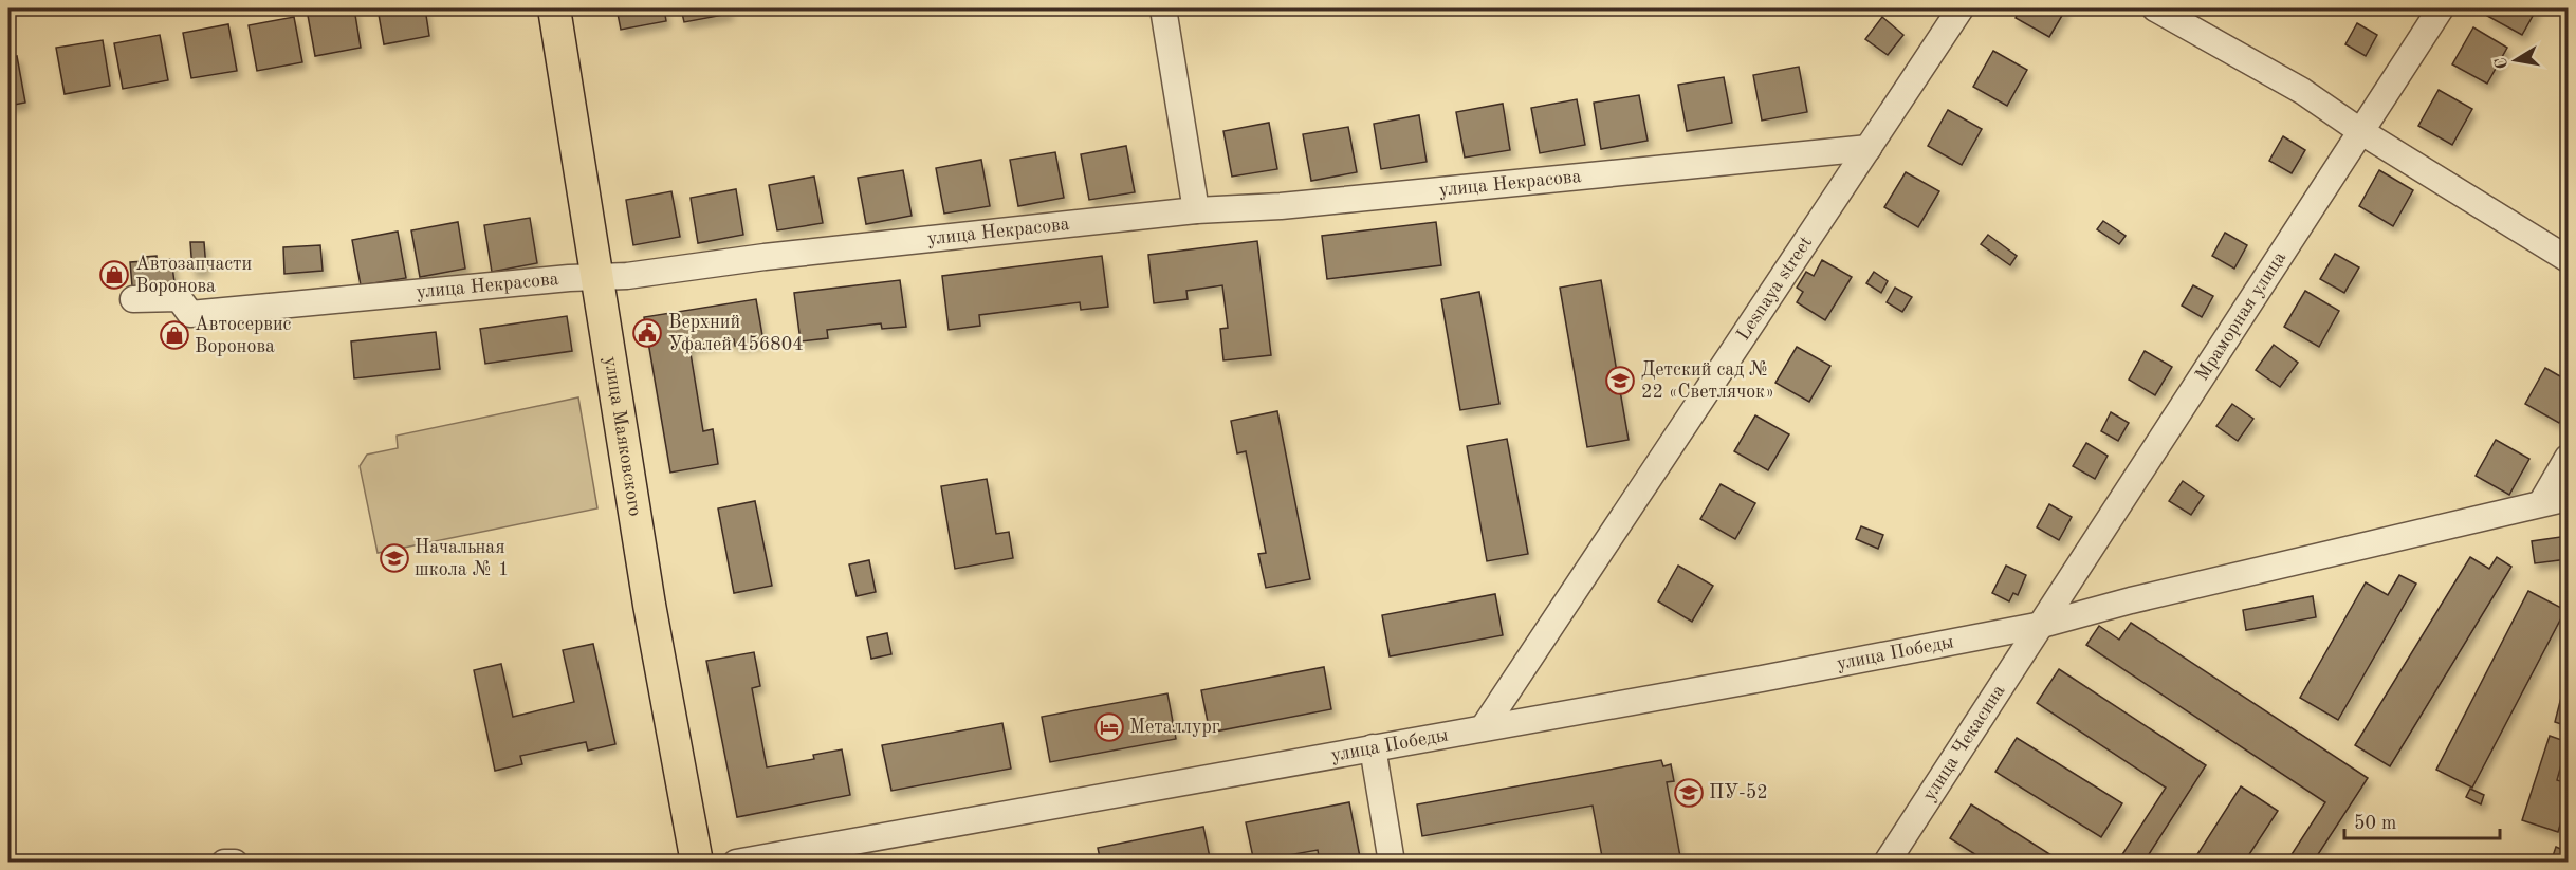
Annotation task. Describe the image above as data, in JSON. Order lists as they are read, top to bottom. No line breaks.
{"streets":{"main road":["улица Маяковского"],"street":["улица Некрасова","Lesnaya street","Мраморная улица","улица Победы","улица Чекасина"]},"crossings":[["улица Некрасова","Lesnaya street"],["улица Некрасова","улица Маяковского"],["Lesnaya street","улица Победы"],["Мраморная улица","улица Победы"],["Мраморная улица","улица Чекасина"],["улица Победы","улица Чекасина"]],"places":{"shop":["Автозапчасти Воронова","Автосервис Воронова"],"public building":["Верхний Уфалей 456804"],"school or university":["Детский сад № 22 «Светлячок»","Начальная школа № 1","ПУ-52"],"hotel":["Металлург"]},"scale_bar":"50 m","north":"left"}
